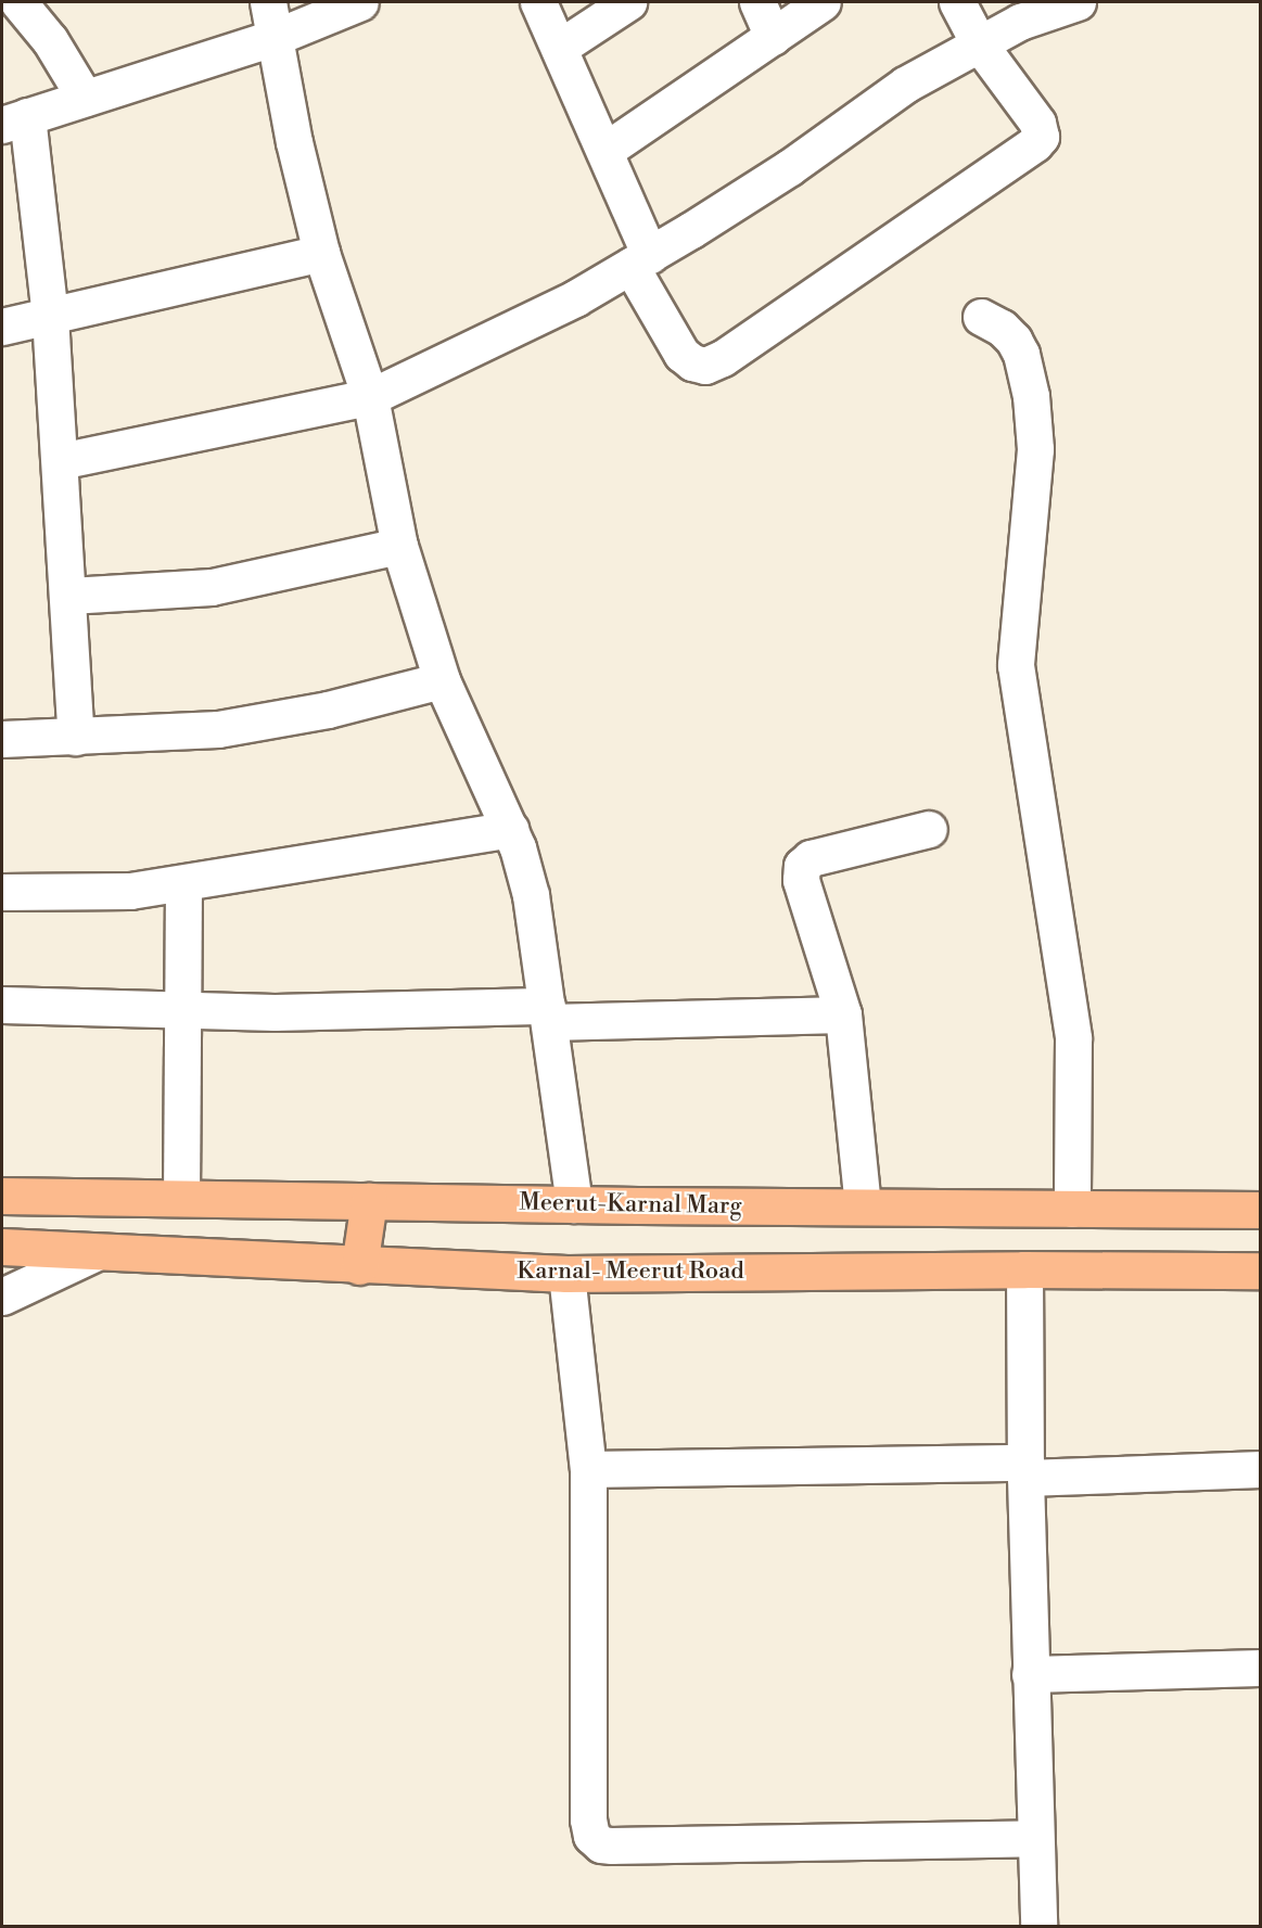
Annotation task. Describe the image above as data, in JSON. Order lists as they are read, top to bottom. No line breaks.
{"streets":{"highway":["Meerut-Karnal Marg","Karnal- Meerut Road"]}}
